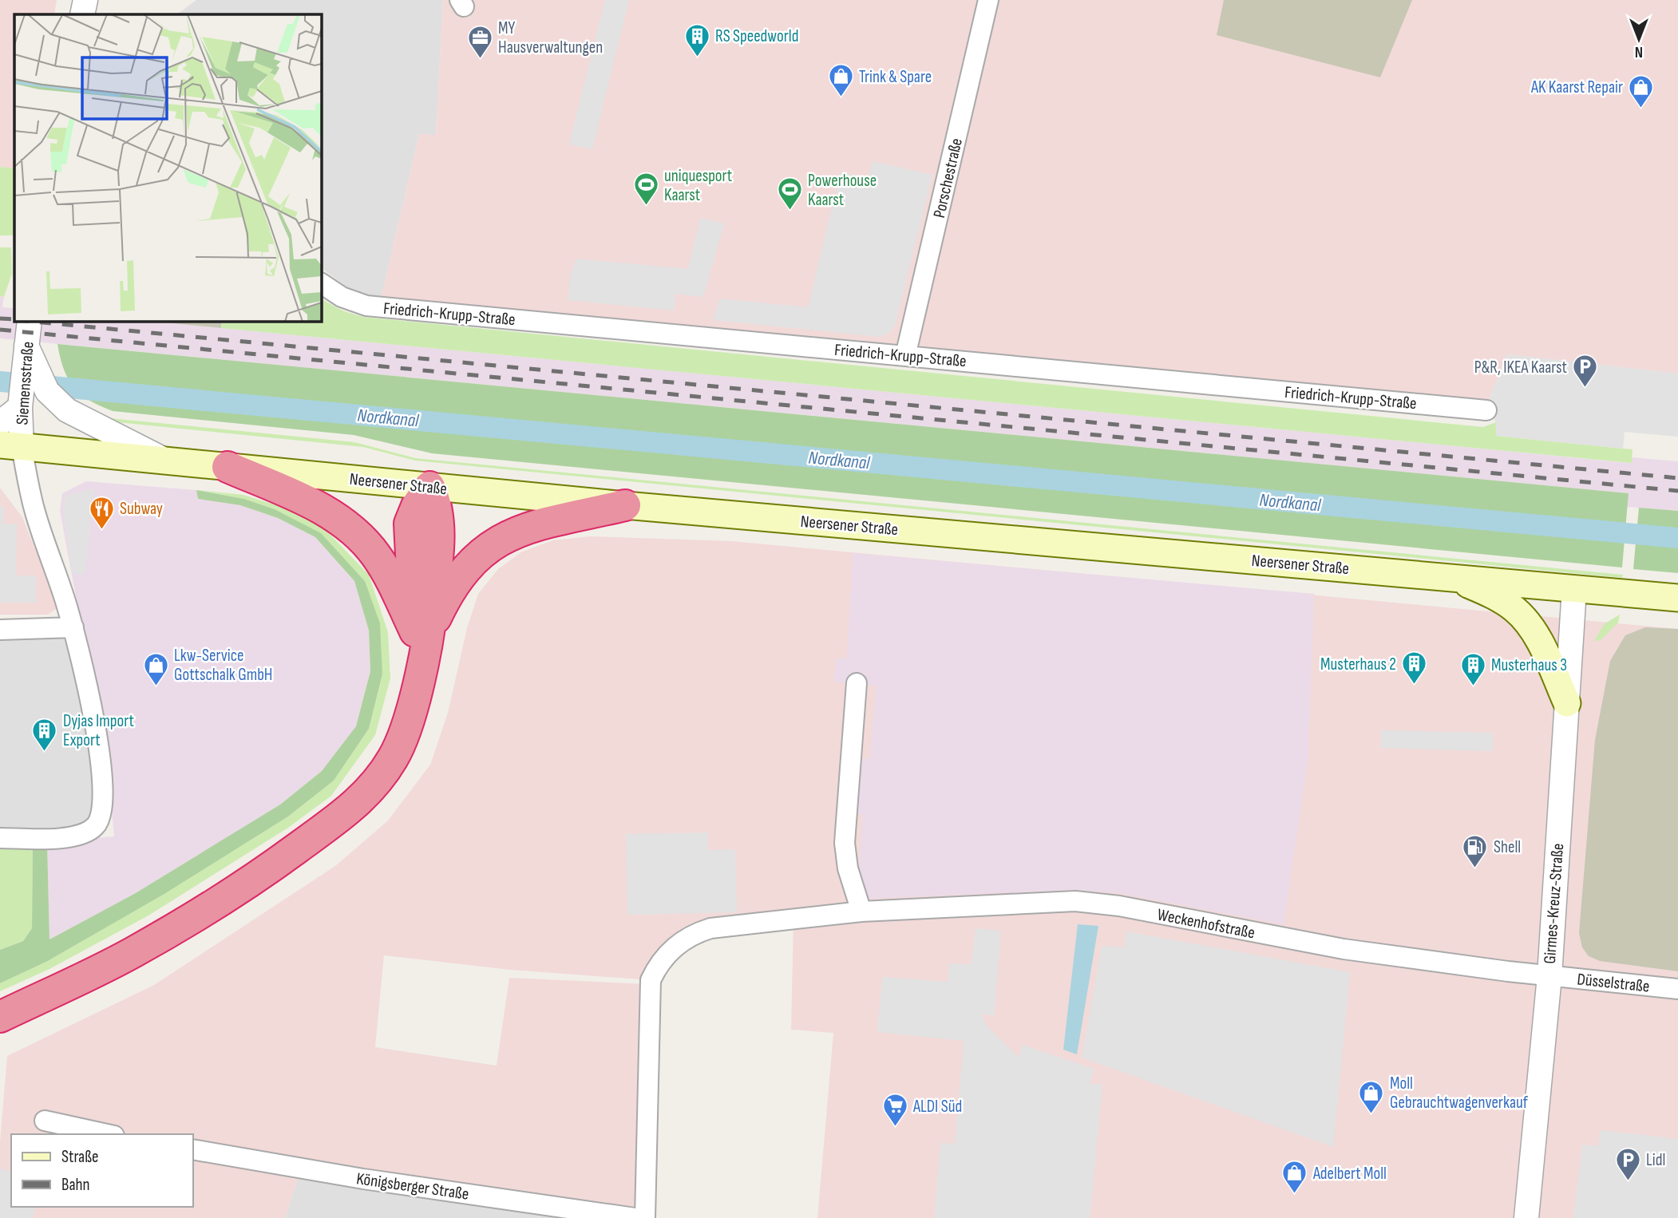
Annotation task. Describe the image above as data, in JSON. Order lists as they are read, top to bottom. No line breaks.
{"streets":{"main road":["Neersener Straße"],"street":["Porschestraße","Friedrich-Krupp-Straße","Siemensstraße","Girmes-Kreuz-Straße","Weckenhofstraße","Düsselstraße","Königsberger Straße"]},"crossings":[["Porschestraße","Friedrich-Krupp-Straße"],["Siemensstraße","Neersener Straße"],["Neersener Straße","Girmes-Kreuz-Straße"],["Girmes-Kreuz-Straße","Weckenhofstraße"],["Girmes-Kreuz-Straße","Düsselstraße"],["Weckenhofstraße","Düsselstraße"]],"water":["Nordkanal"],"places":{"building":["RS Speedworld","Musterhaus 2","Musterhaus 3","Dyjas Import Export"],"office":["MY Hausverwaltungen"],"shop":["Trink & Spare","AK Kaarst Repair","Lkw-Service Gottschalk GmbH","Moll Gebrauchtwagenverkauf","Adelbert Moll"],"sports":["uniquesport Kaarst","Powerhouse Kaarst"],"parking":["P&R, IKEA Kaarst","Lidl"],"restaurant":["Subway"],"fuel station":["Shell"],"supermarket":["ALDI Süd"]},"legend":["Straße","Bahn"],"north":"bottom"}
